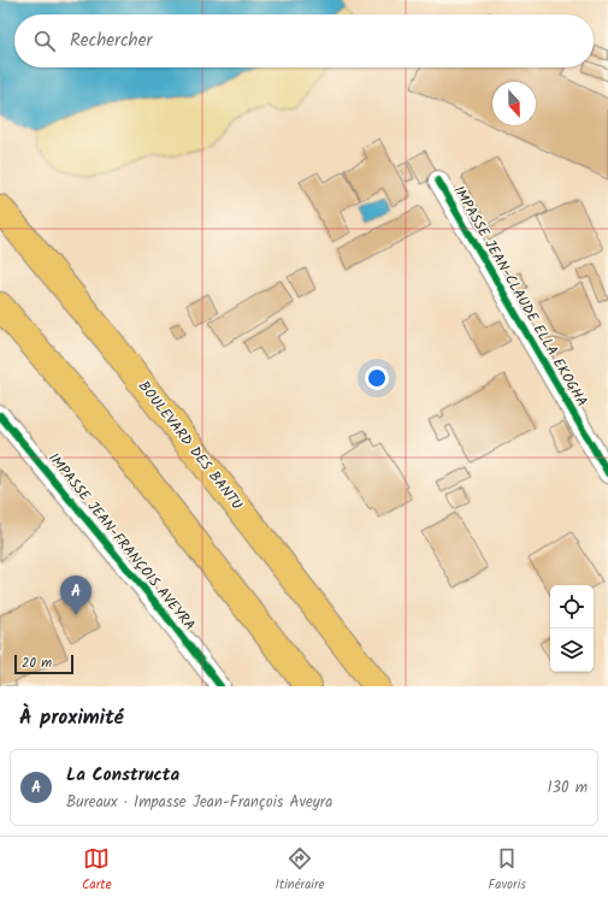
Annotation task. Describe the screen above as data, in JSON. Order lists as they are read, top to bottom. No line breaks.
{"streets":{"highway":["BOULEVARD DES BANTU"],"street":["IMPASSE JEAN-CLAUDE ELLA EKOGHA","IMPASSE JEAN-FRANÇOIS AVEYRA"]},"scale_bar":"20 m","north":"bottom","page":{"search":"Rechercher","pins":"A","scale":"20 m","heading":"À proximité","list":[{"mark":"A","name":"La Constructa","note":"Bureaux · Impasse Jean-François Aveyra","value":"130 m"}],"nav":["Carte","Itinéraire","Favoris"]}}
